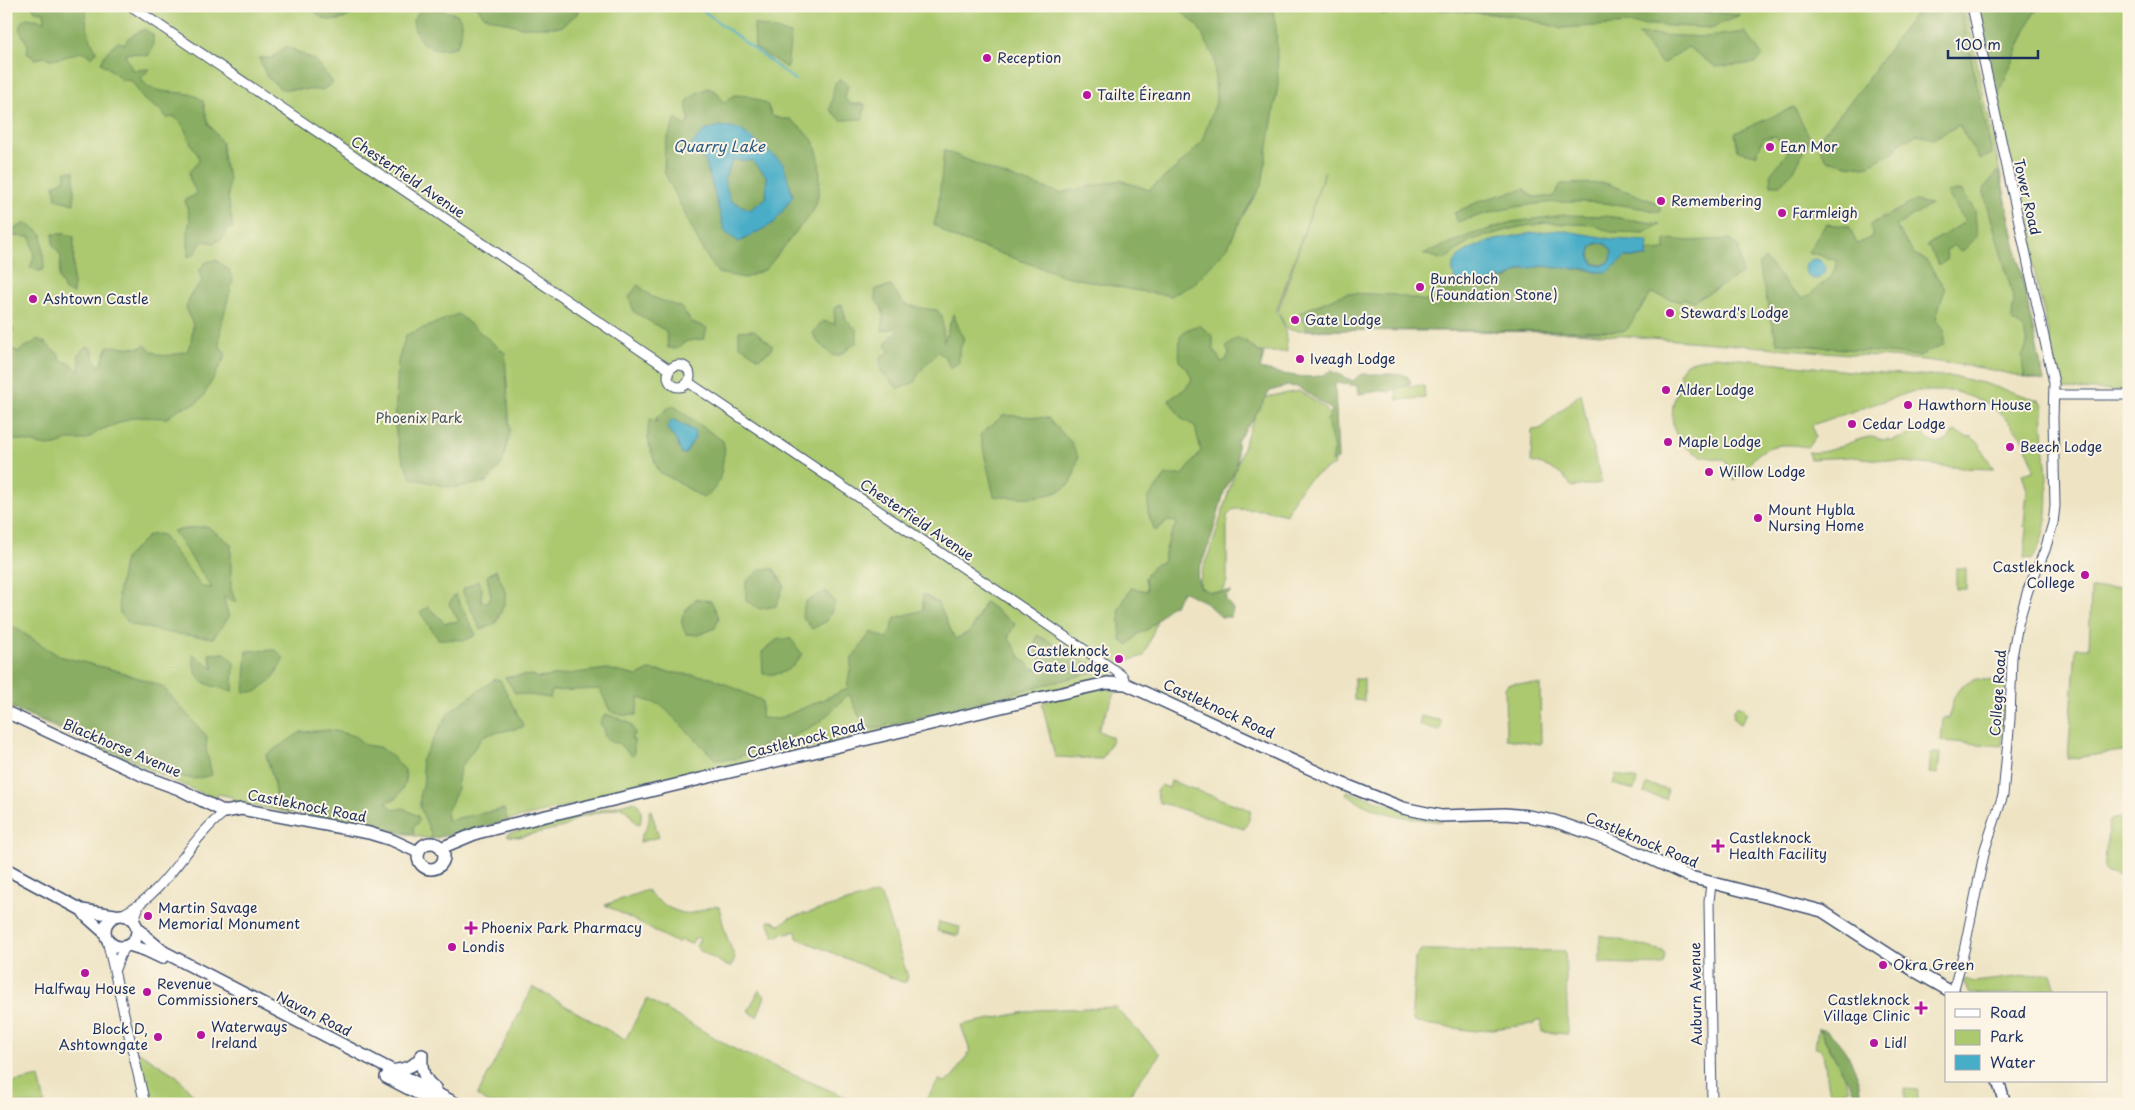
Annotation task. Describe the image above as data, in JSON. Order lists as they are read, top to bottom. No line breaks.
{"streets":{"main road":["Castleknock Road","Blackhorse Avenue","Navan Road"],"street":["Chesterfield Avenue","Tower Road","College Road","Auburn Avenue"]},"crossings":[["Chesterfield Avenue","Castleknock Road"],["Tower Road","College Road"],["Castleknock Road","Blackhorse Avenue"],["Castleknock Road","Auburn Avenue"]],"water":["Quarry Lake"],"parks":["Phoenix Park"],"places":{"other":["Reception","Tailte Éireann","Ean Mor","Remembering","Farmleigh","Bunchloch (Foundation Stone)","Ashtown Castle","Steward's Lodge","Gate Lodge","Iveagh Lodge","Alder Lodge","Hawthorn House","Cedar Lodge","Maple Lodge","Beech Lodge","Willow Lodge","Mount Hybla Nursing Home","Castleknock College","Castleknock Gate Lodge","Martin Savage Memorial Monument","Londis","Okra Green","Halfway House","Revenue Commissioners","Waterways Ireland","Block D, Ashtowngate","Lidl"],"health":["Castleknock Health Facility","Phoenix Park Pharmacy","Castleknock Village Clinic"]},"legend":["Road","Park","Water"],"scale_bar":"100 m"}
